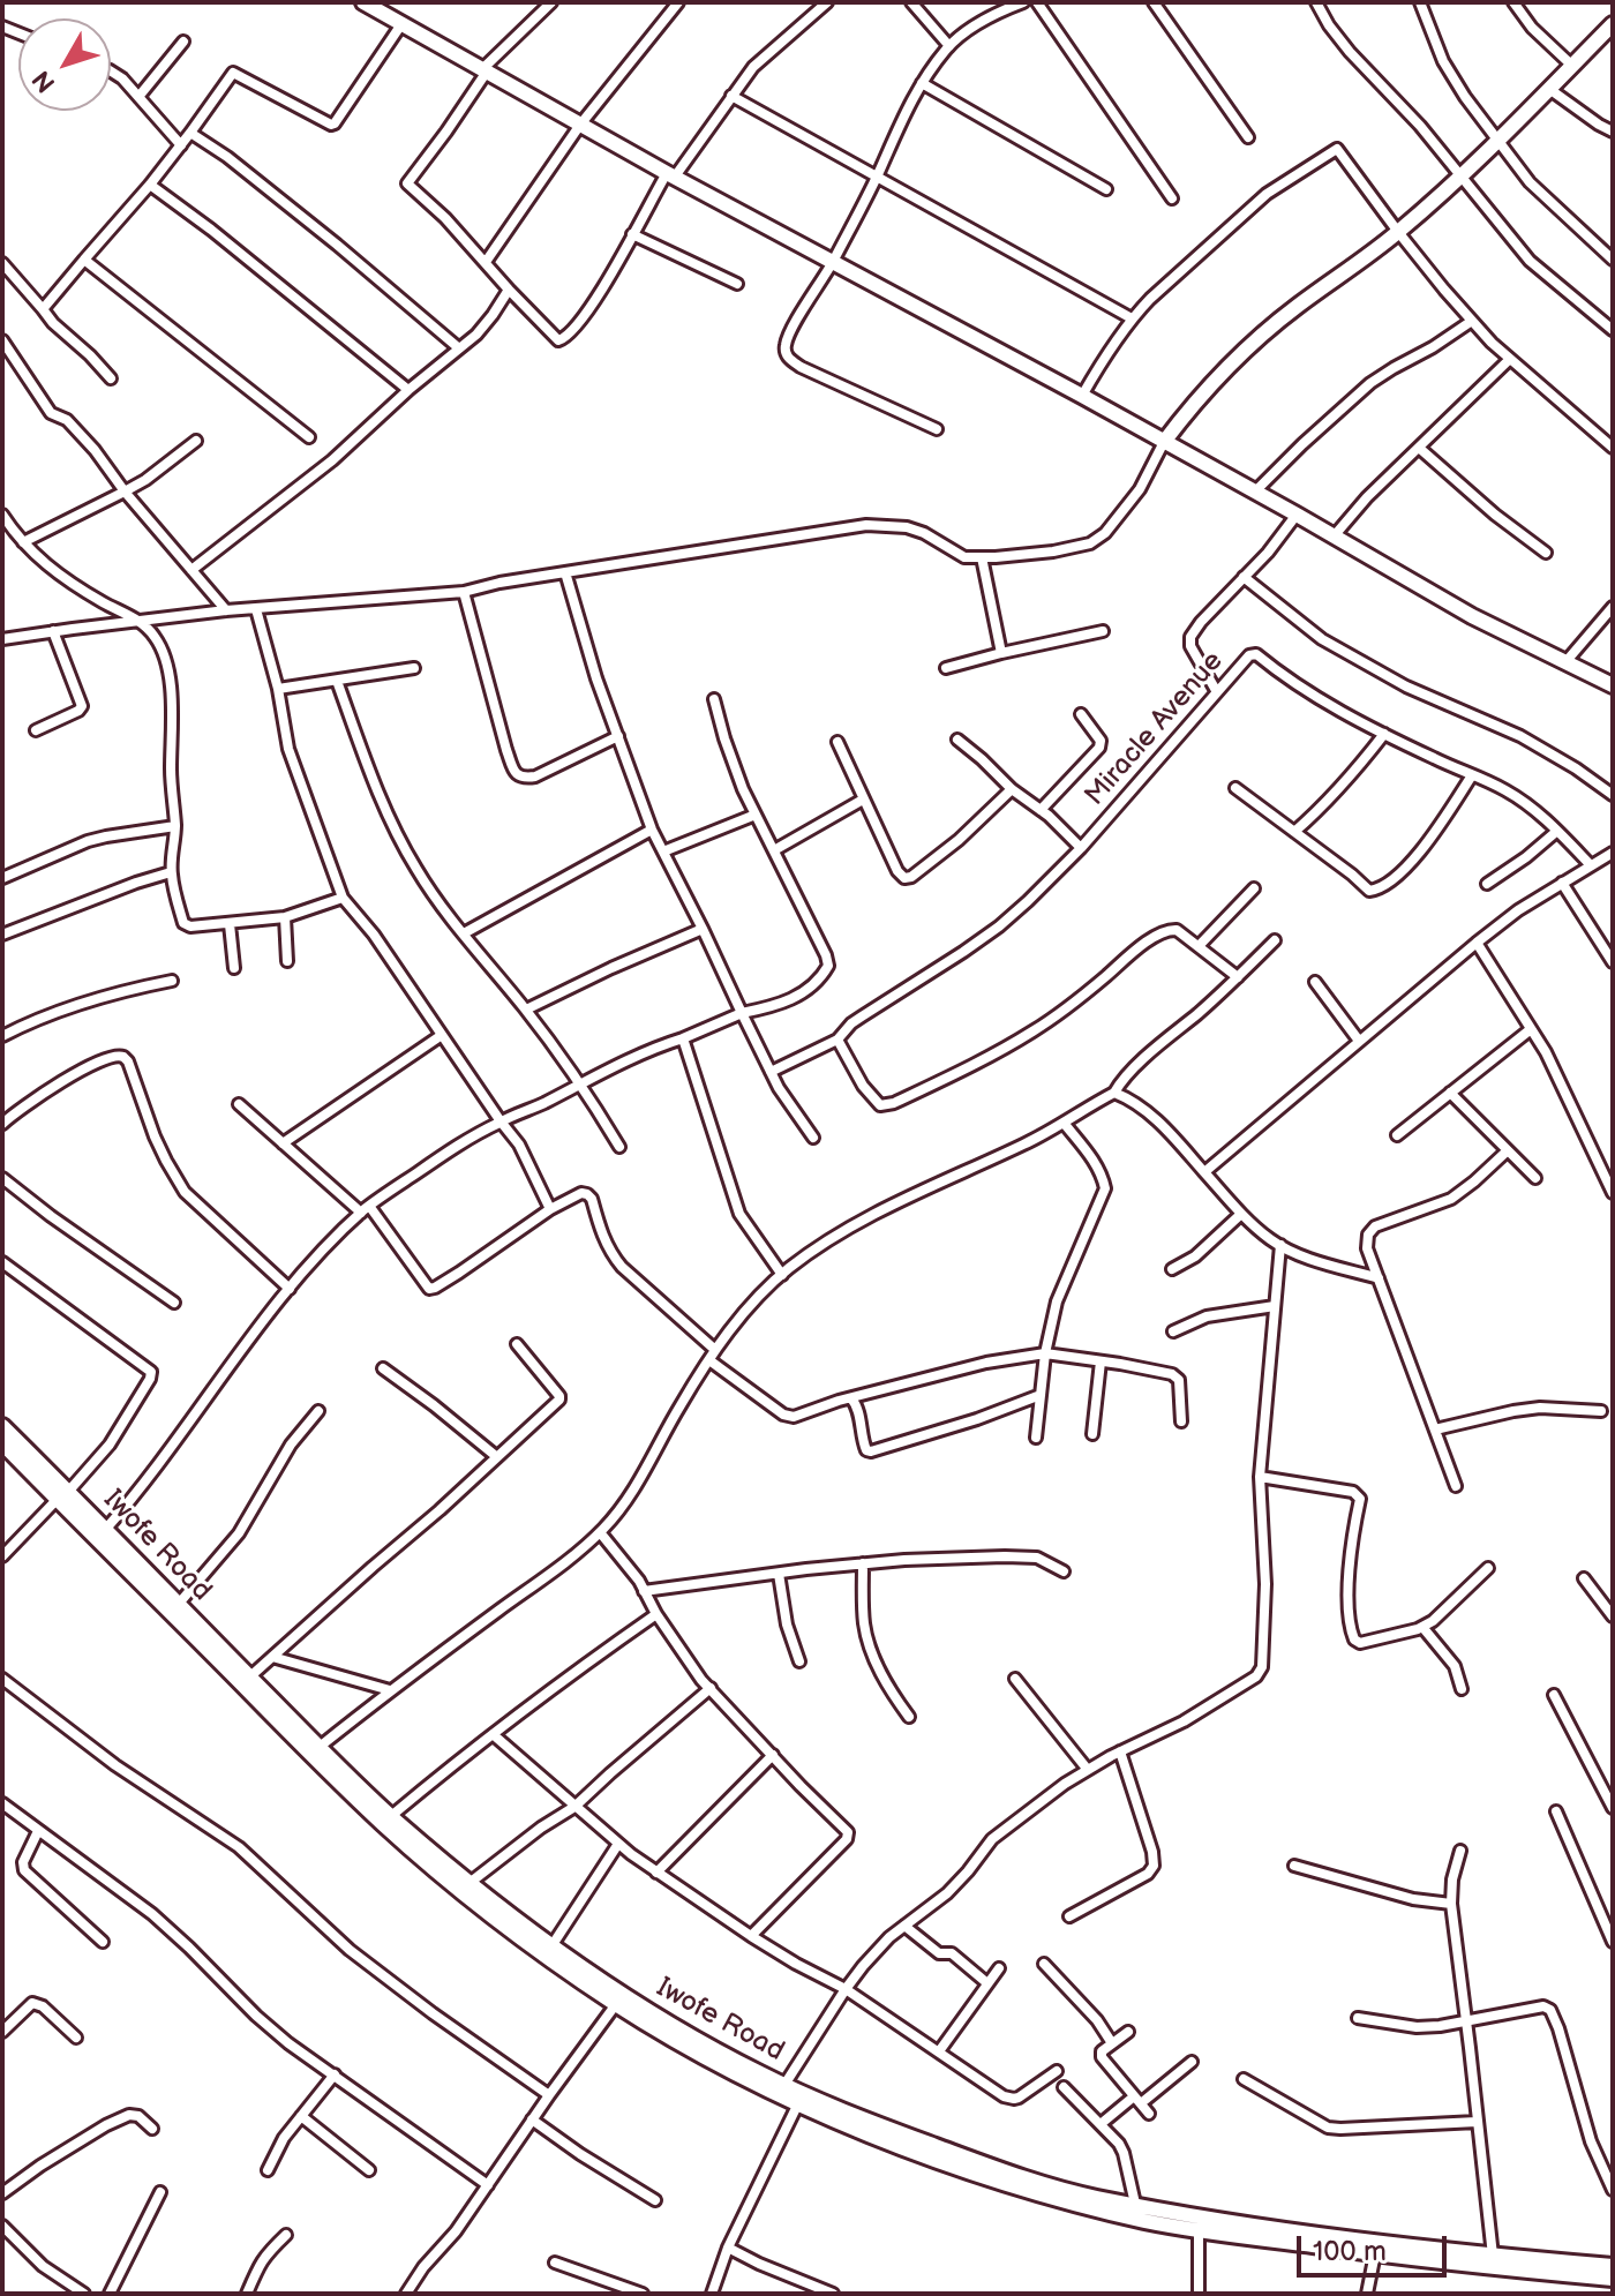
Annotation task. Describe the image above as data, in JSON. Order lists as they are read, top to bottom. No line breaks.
{"streets":{"street":["Miracle Avenue","Iwofe Road"]},"scale_bar":"100 m","north":"bottom left"}
